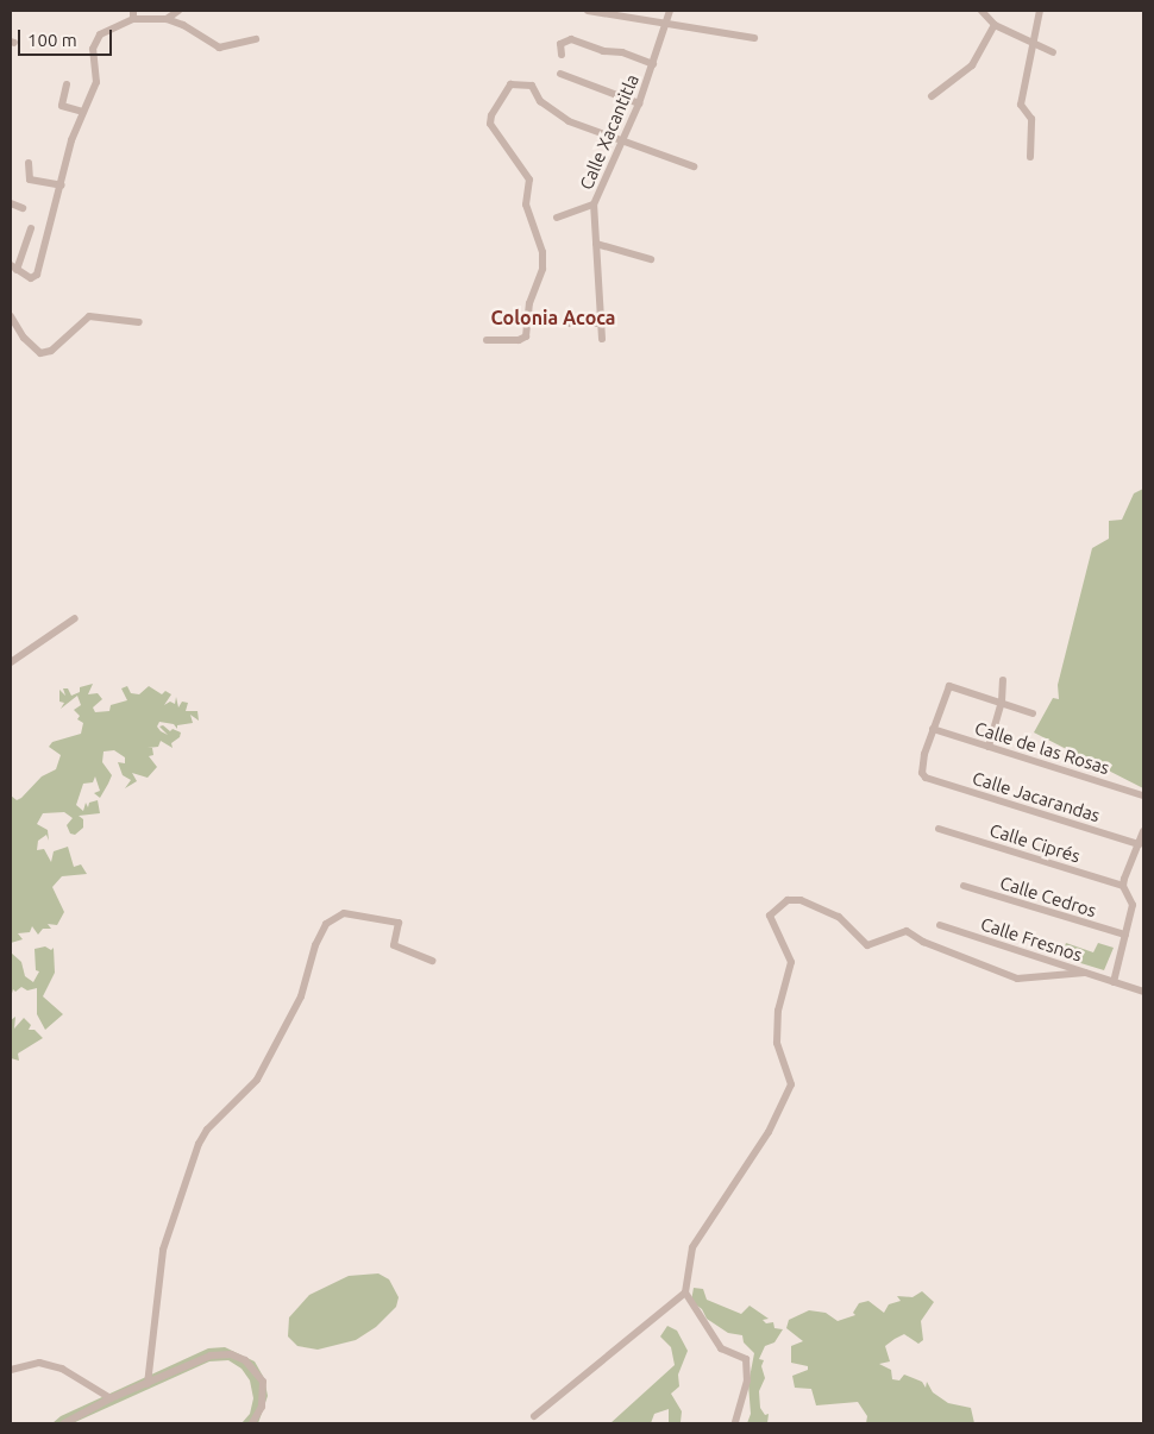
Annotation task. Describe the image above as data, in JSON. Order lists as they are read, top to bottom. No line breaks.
{"streets":{"street":["Calle Xacantitla","Calle de las Rosas","Calle Jacarandas","Calle Ciprés","Calle Cedros","Calle Fresnos"]},"crossings":[["Calle de las Rosas","Calle Jacarandas"]],"districts":["Colonia Acoca"],"scale_bar":"100 m"}
